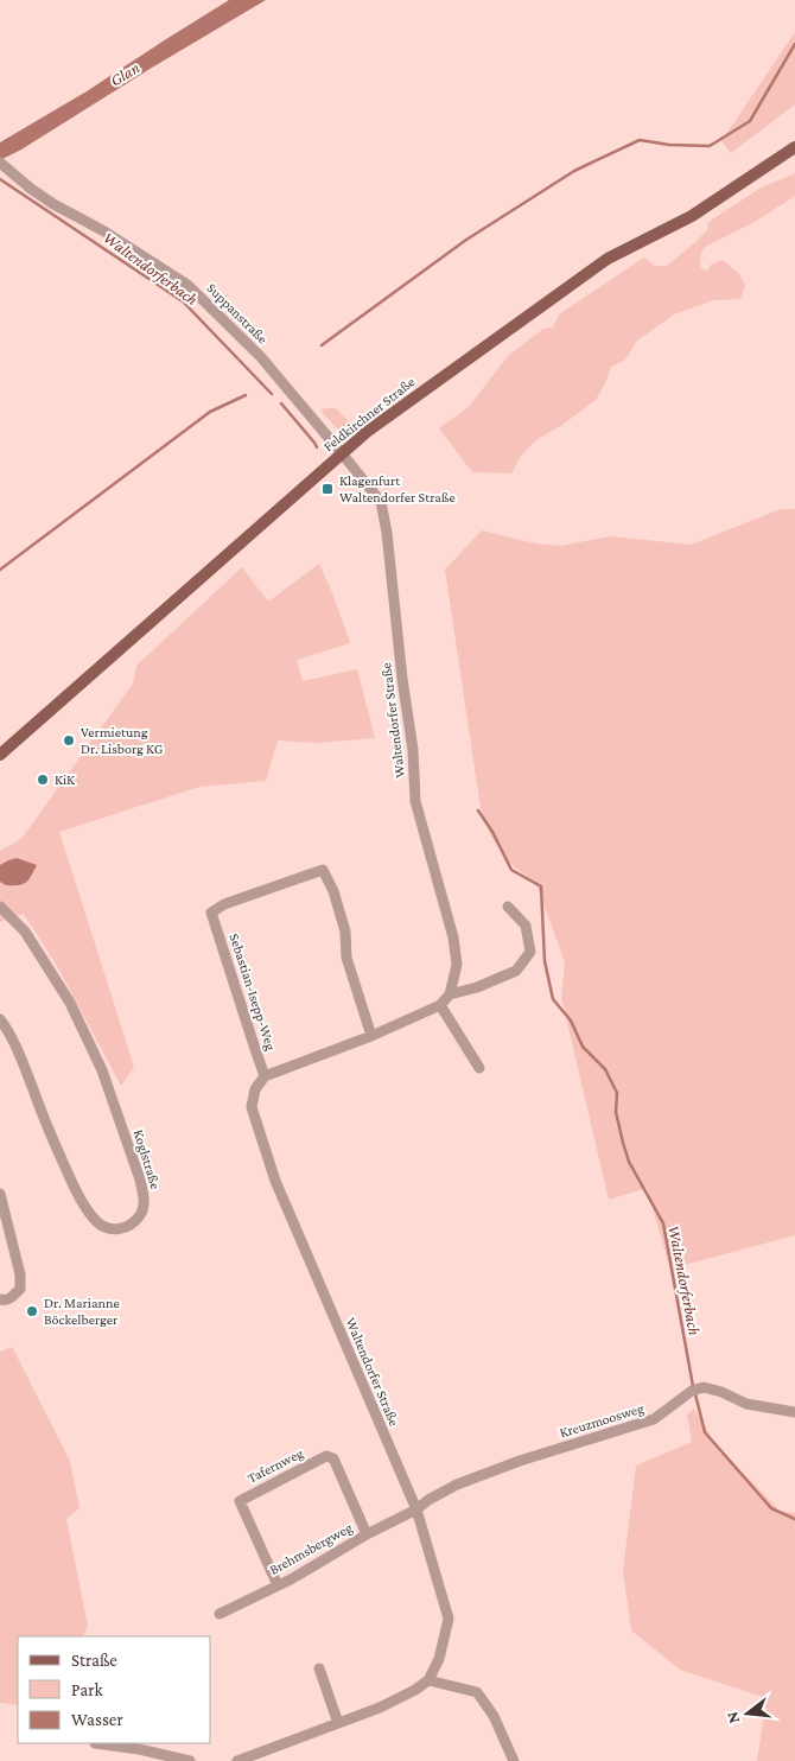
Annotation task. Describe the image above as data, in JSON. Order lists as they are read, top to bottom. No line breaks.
{"streets":{"main road":["Feldkirchner Straße"],"street":["Suppanstraße","Waltendorfer Straße","Sebastian-Isepp-Weg","Koglstraße","Kreuzmoosweg","Tafernweg","Brehmsbergweg"]},"crossings":[["Suppanstraße","Feldkirchner Straße"],["Suppanstraße","Waltendorfer Straße"],["Feldkirchner Straße","Waltendorfer Straße"],["Waltendorfer Straße","Sebastian-Isepp-Weg"],["Waltendorfer Straße","Kreuzmoosweg"],["Waltendorfer Straße","Brehmsbergweg"],["Kreuzmoosweg","Brehmsbergweg"],["Tafernweg","Brehmsbergweg"]],"water":["Glan","Waltendorferbach"],"places":{"transit":["Klagenfurt Waltendorfer Straße"],"other":["Vermietung Dr. Lisborg KG","KiK","Dr. Marianne Böckelberger"]},"legend":["Straße","Park","Wasser"],"north":"left"}
